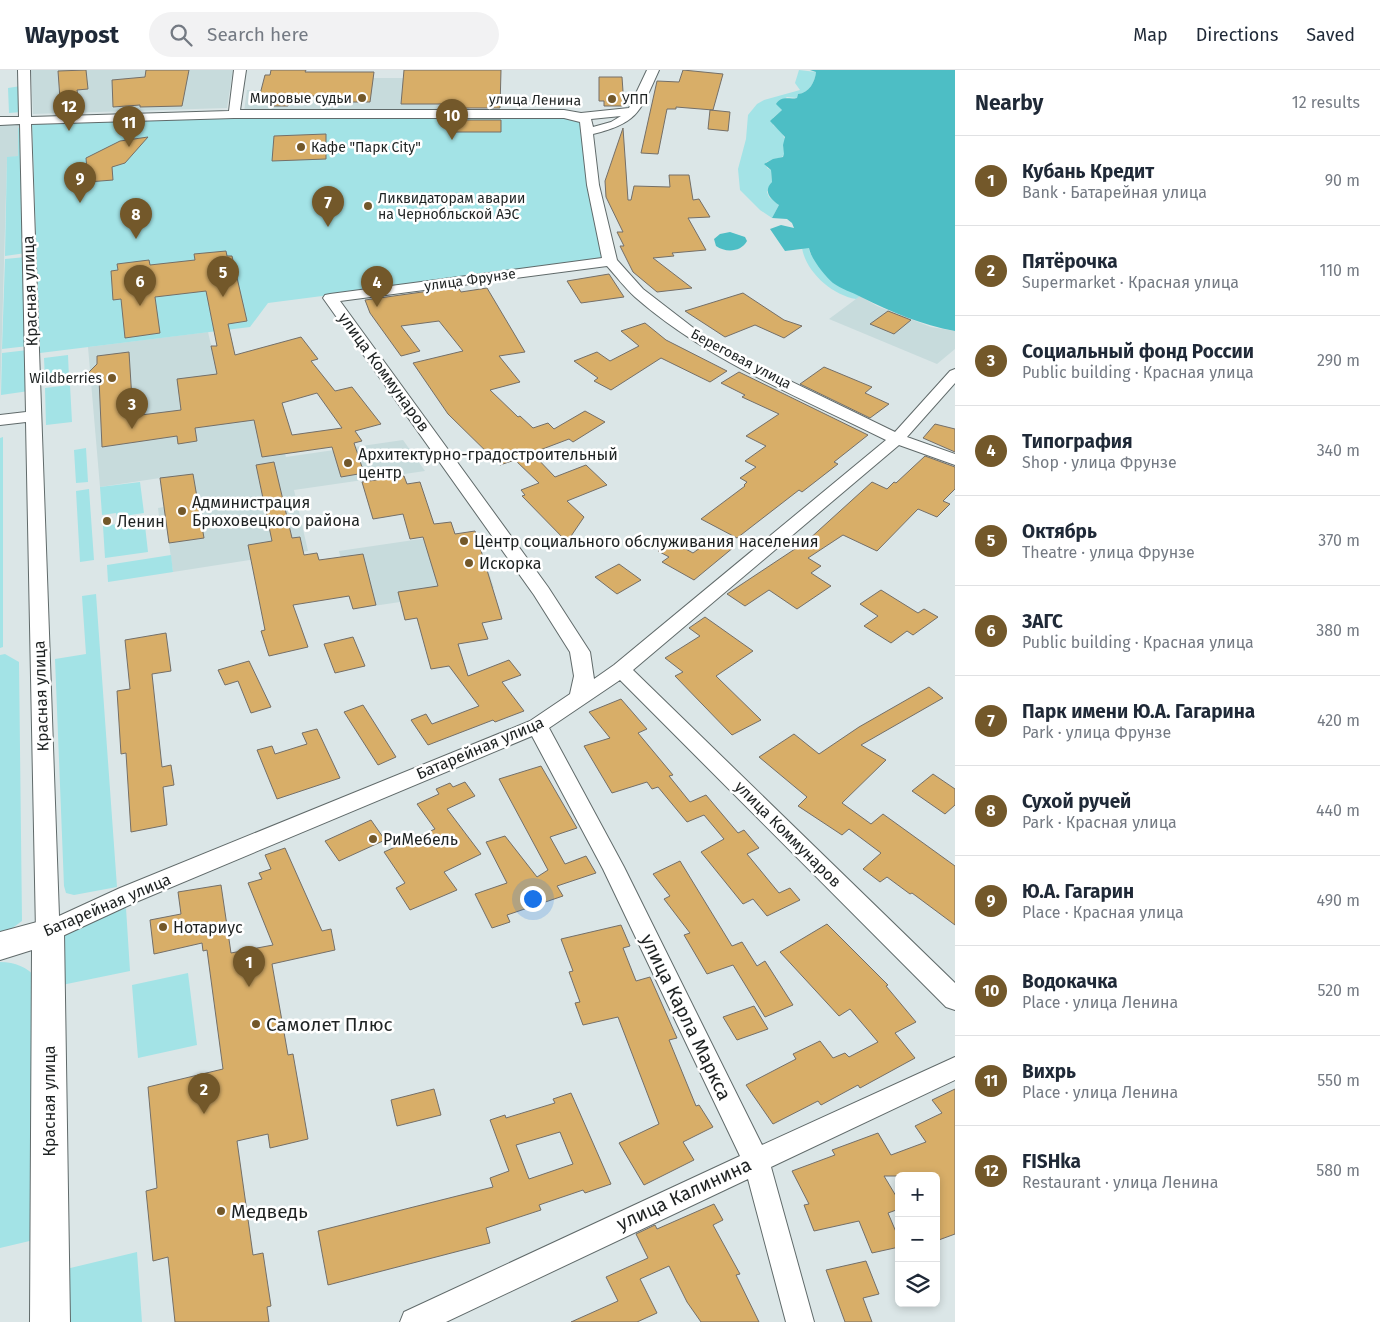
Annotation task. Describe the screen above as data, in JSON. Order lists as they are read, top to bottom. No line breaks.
{"streets":{"street":["улица Ленина","улица Фрунзе","Красная улица","Береговая улица","улица Коммунаров","Батарейная улица","улица Карла Маркса","улица Калинина"]},"crossings":[["улица Ленина","Красная улица"],["улица Ленина","Береговая улица"],["улица Фрунзе","Береговая улица"],["улица Фрунзе","улица Коммунаров"],["Красная улица","Батарейная улица"],["Береговая улица","Батарейная улица"],["улица Коммунаров","Батарейная улица"],["Батарейная улица","улица Карла Маркса"],["улица Карла Маркса","улица Калинина"]],"places":["Мировые судьи","УПП","Кафе \"Парк City\"","Ликвидаторам аварии на Чернобльской АЭС","Wildberries","Архитектурно-градостроительный центр","Администрация Брюховецкого района","Ленин","Центр социального обслуживания населения","Искорка","РиМебель","Нотариус","Самолет Плюс","Медведь"],"page":{"header":"Waypost","search":"Search here","nav":["Map","Directions","Saved"],"heading":["Nearby","12 results"],"pins":["12","10","11","9","7","8","5","6","4","3","1","2"],"list":[{"mark":"1","name":"Кубань Кредит","note":"Bank · Батарейная улица","value":"90 m"},{"mark":"2","name":"Пятёрочка","note":"Supermarket · Красная улица","value":"110 m"},{"mark":"3","name":"Социальный фонд России","note":"Public building · Красная улица","value":"290 m"},{"mark":"4","name":"Типография","note":"Shop · улица Фрунзе","value":"340 m"},{"mark":"5","name":"Октябрь","note":"Theatre · улица Фрунзе","value":"370 m"},{"mark":"6","name":"ЗАГС","note":"Public building · Красная улица","value":"380 m"},{"mark":"7","name":"Парк имени Ю.А. Гагарина","note":"Park · улица Фрунзе","value":"420 m"},{"mark":"8","name":"Сухой ручей","note":"Park · Красная улица","value":"440 m"},{"mark":"9","name":"Ю.А. Гагарин","note":"Place · Красная улица","value":"490 m"},{"mark":"10","name":"Водокачка","note":"Place · улица Ленина","value":"520 m"},{"mark":"11","name":"Вихрь","note":"Place · улица Ленина","value":"550 m"},{"mark":"12","name":"FISHka","note":"Restaurant · улица Ленина","value":"580 m"}],"map_buttons":["+","−"]}}
